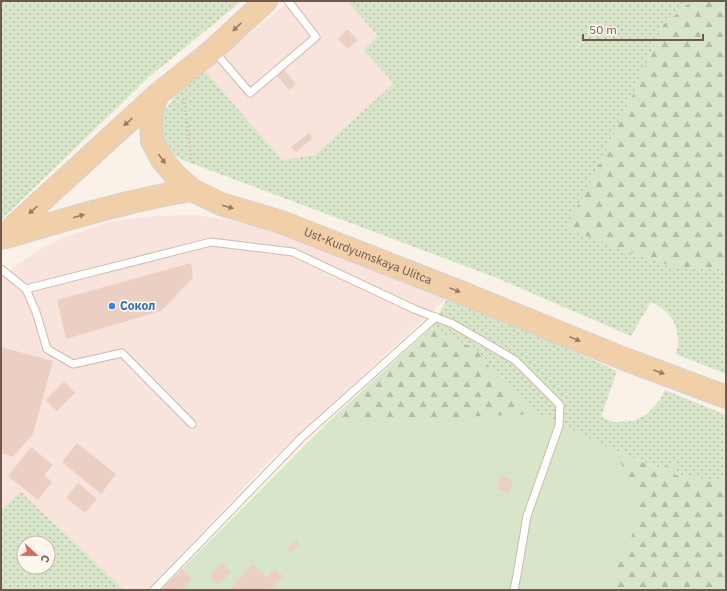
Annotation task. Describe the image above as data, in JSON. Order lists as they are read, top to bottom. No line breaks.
{"streets":{"main road":["Ust-Kurdyumskaya Ulitca"]},"one_way":["Ust-Kurdyumskaya Ulitca"],"places":["Сокол"],"scale_bar":"50 m","north":"right"}
